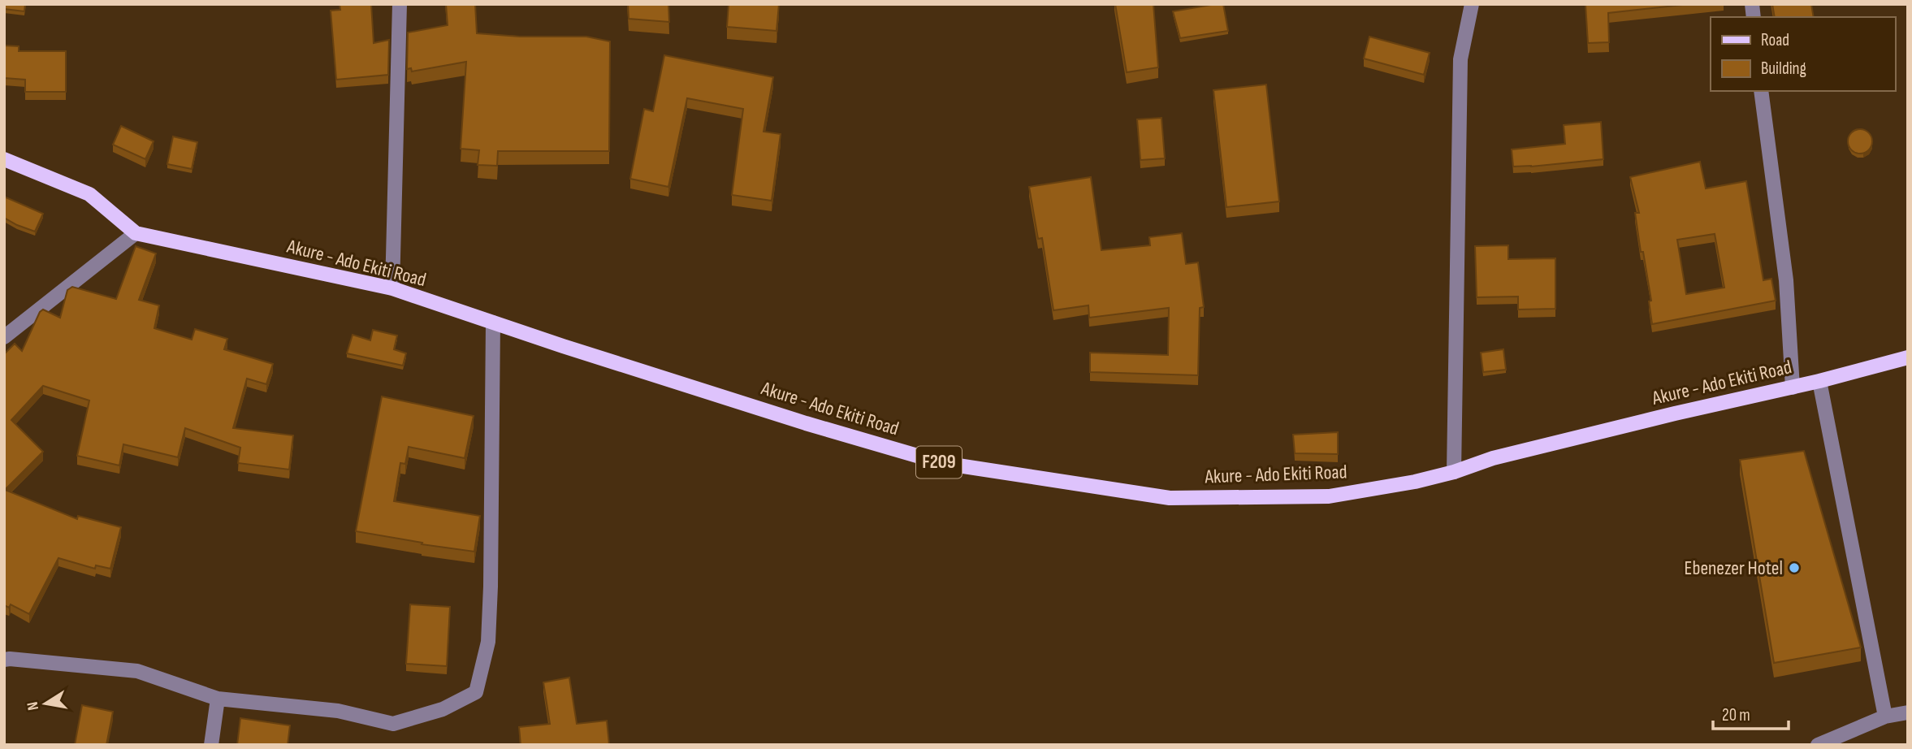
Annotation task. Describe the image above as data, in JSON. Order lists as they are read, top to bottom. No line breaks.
{"streets":{"main road":["Akure - Ado Ekiti Road","F209"]},"places":["Ebenezer Hotel"],"legend":["Road","Building"],"scale_bar":"20 m","north":"left"}
